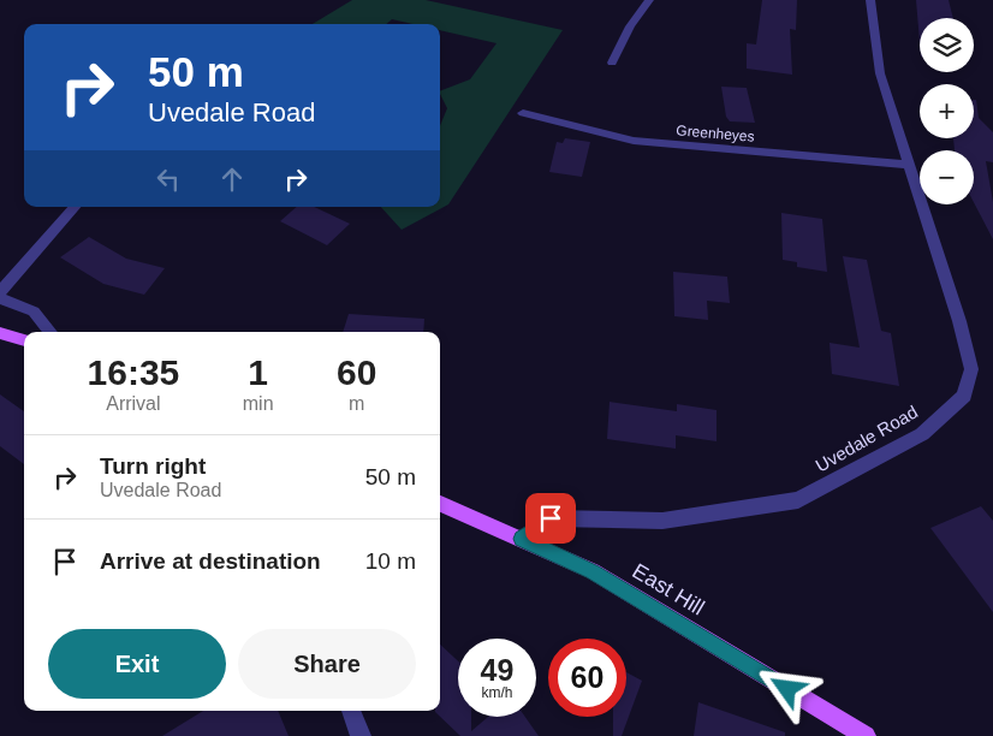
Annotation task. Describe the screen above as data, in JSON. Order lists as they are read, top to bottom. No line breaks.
{"streets":{"main road":["East Hill"],"street":["Greenheyes","Uvedale Road"]},"crossings":[["Greenheyes","Uvedale Road"],["Uvedale Road","East Hill"]],"page":{"map_buttons":["+","−"],"turn":["50 m","Uvedale Road"],"eta":["16:35","Arrival","1","min","60","m"],"list":[{"name":"Turn right","note":"Uvedale Road","value":"50 m"},{"name":"Arrive at destination","value":"10 m"}],"buttons":["Exit","Share"],"speed":"49 km/h","limit":"60"}}
